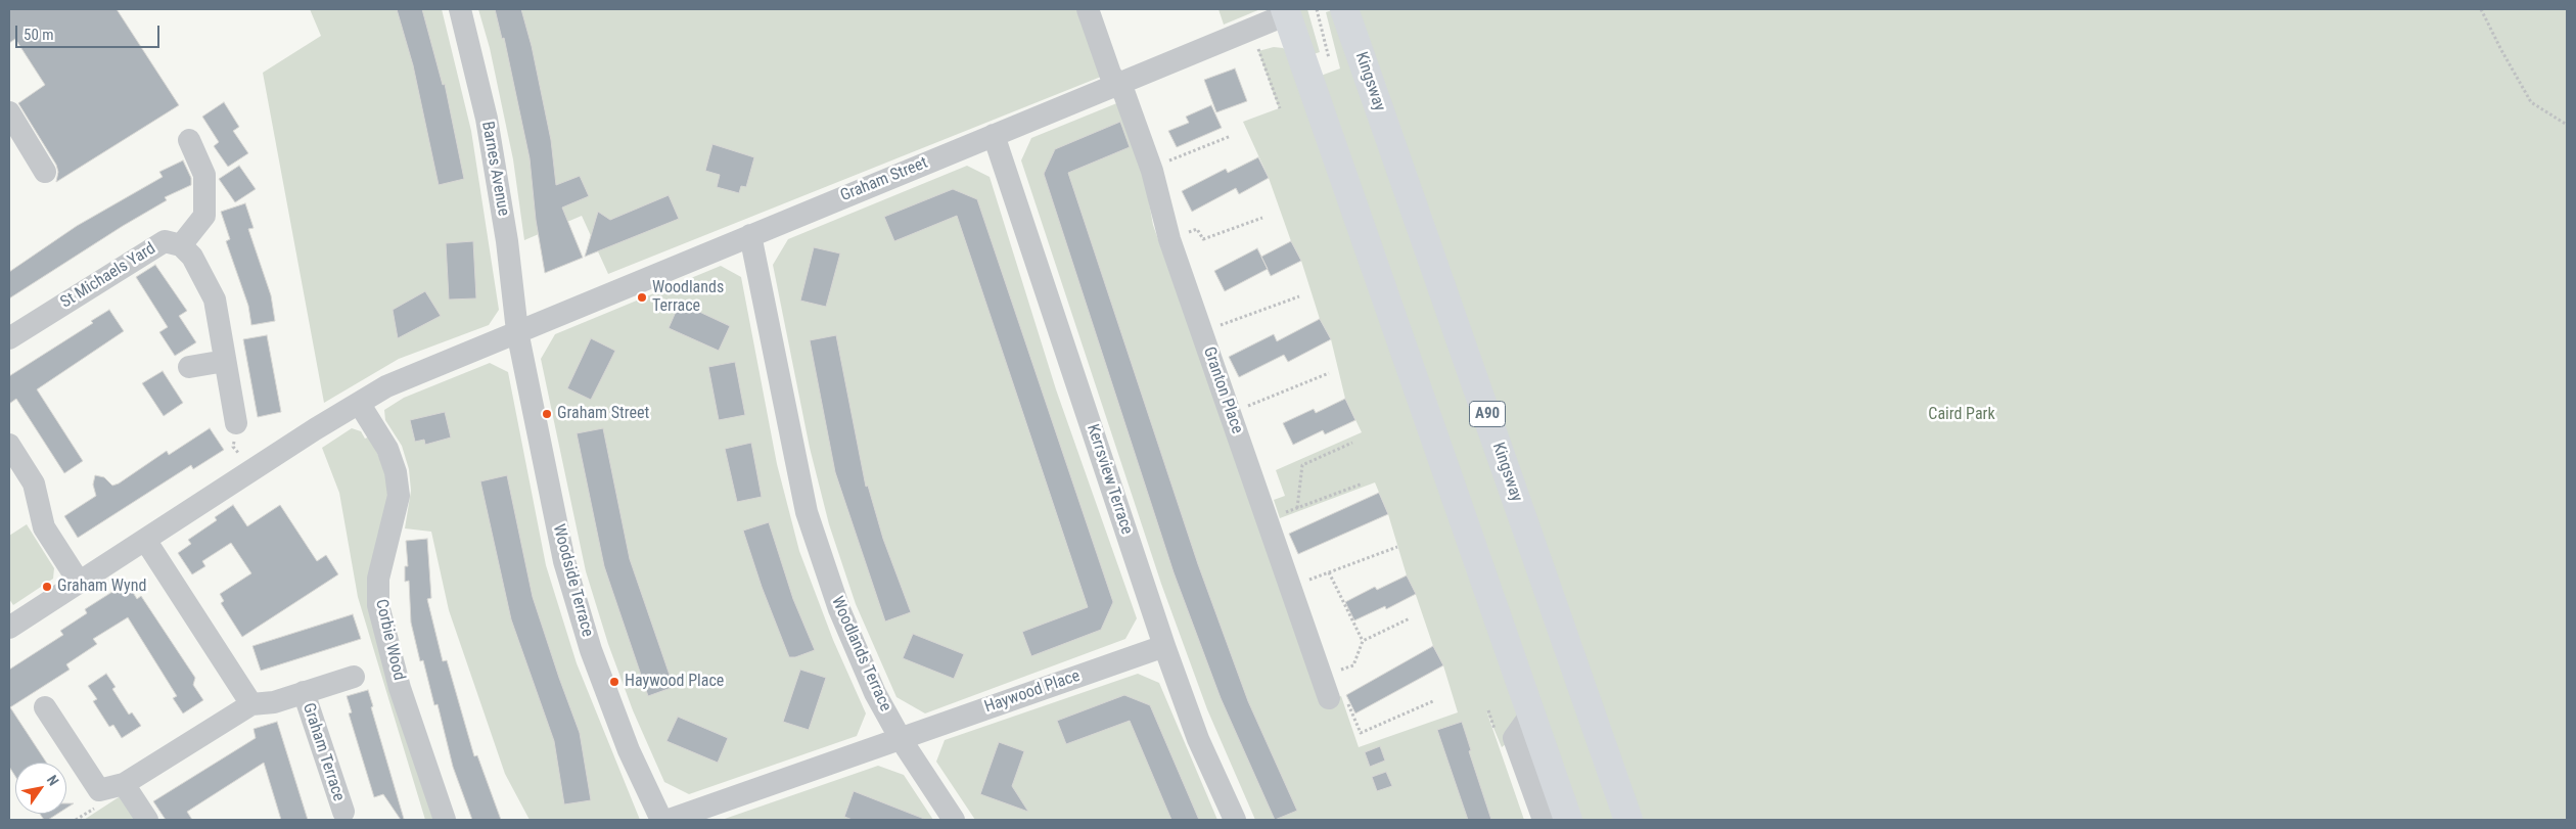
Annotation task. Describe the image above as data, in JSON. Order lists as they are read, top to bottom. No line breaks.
{"streets":{"highway":["Kingsway","A90"],"street":["Barnes Avenue","Graham Street","St Michaels Yard","Granton Place","Kerrsview Terrace","Woodside Terrace","Corbie Wood","Woodlands Terrace","Haywood Place","Graham Terrace"]},"crossings":[["Barnes Avenue","Graham Street"],["Barnes Avenue","Woodside Terrace"],["Graham Street","Granton Place"],["Graham Street","Kerrsview Terrace"],["Graham Street","Woodside Terrace"],["Graham Street","Corbie Wood"],["Graham Street","Woodlands Terrace"],["Kerrsview Terrace","Haywood Place"],["Woodlands Terrace","Haywood Place"]],"parks":["Caird Park"],"places":["Woodlands Terrace","Graham Street","Graham Wynd","Haywood Place"],"scale_bar":"50 m","north":"top right"}
